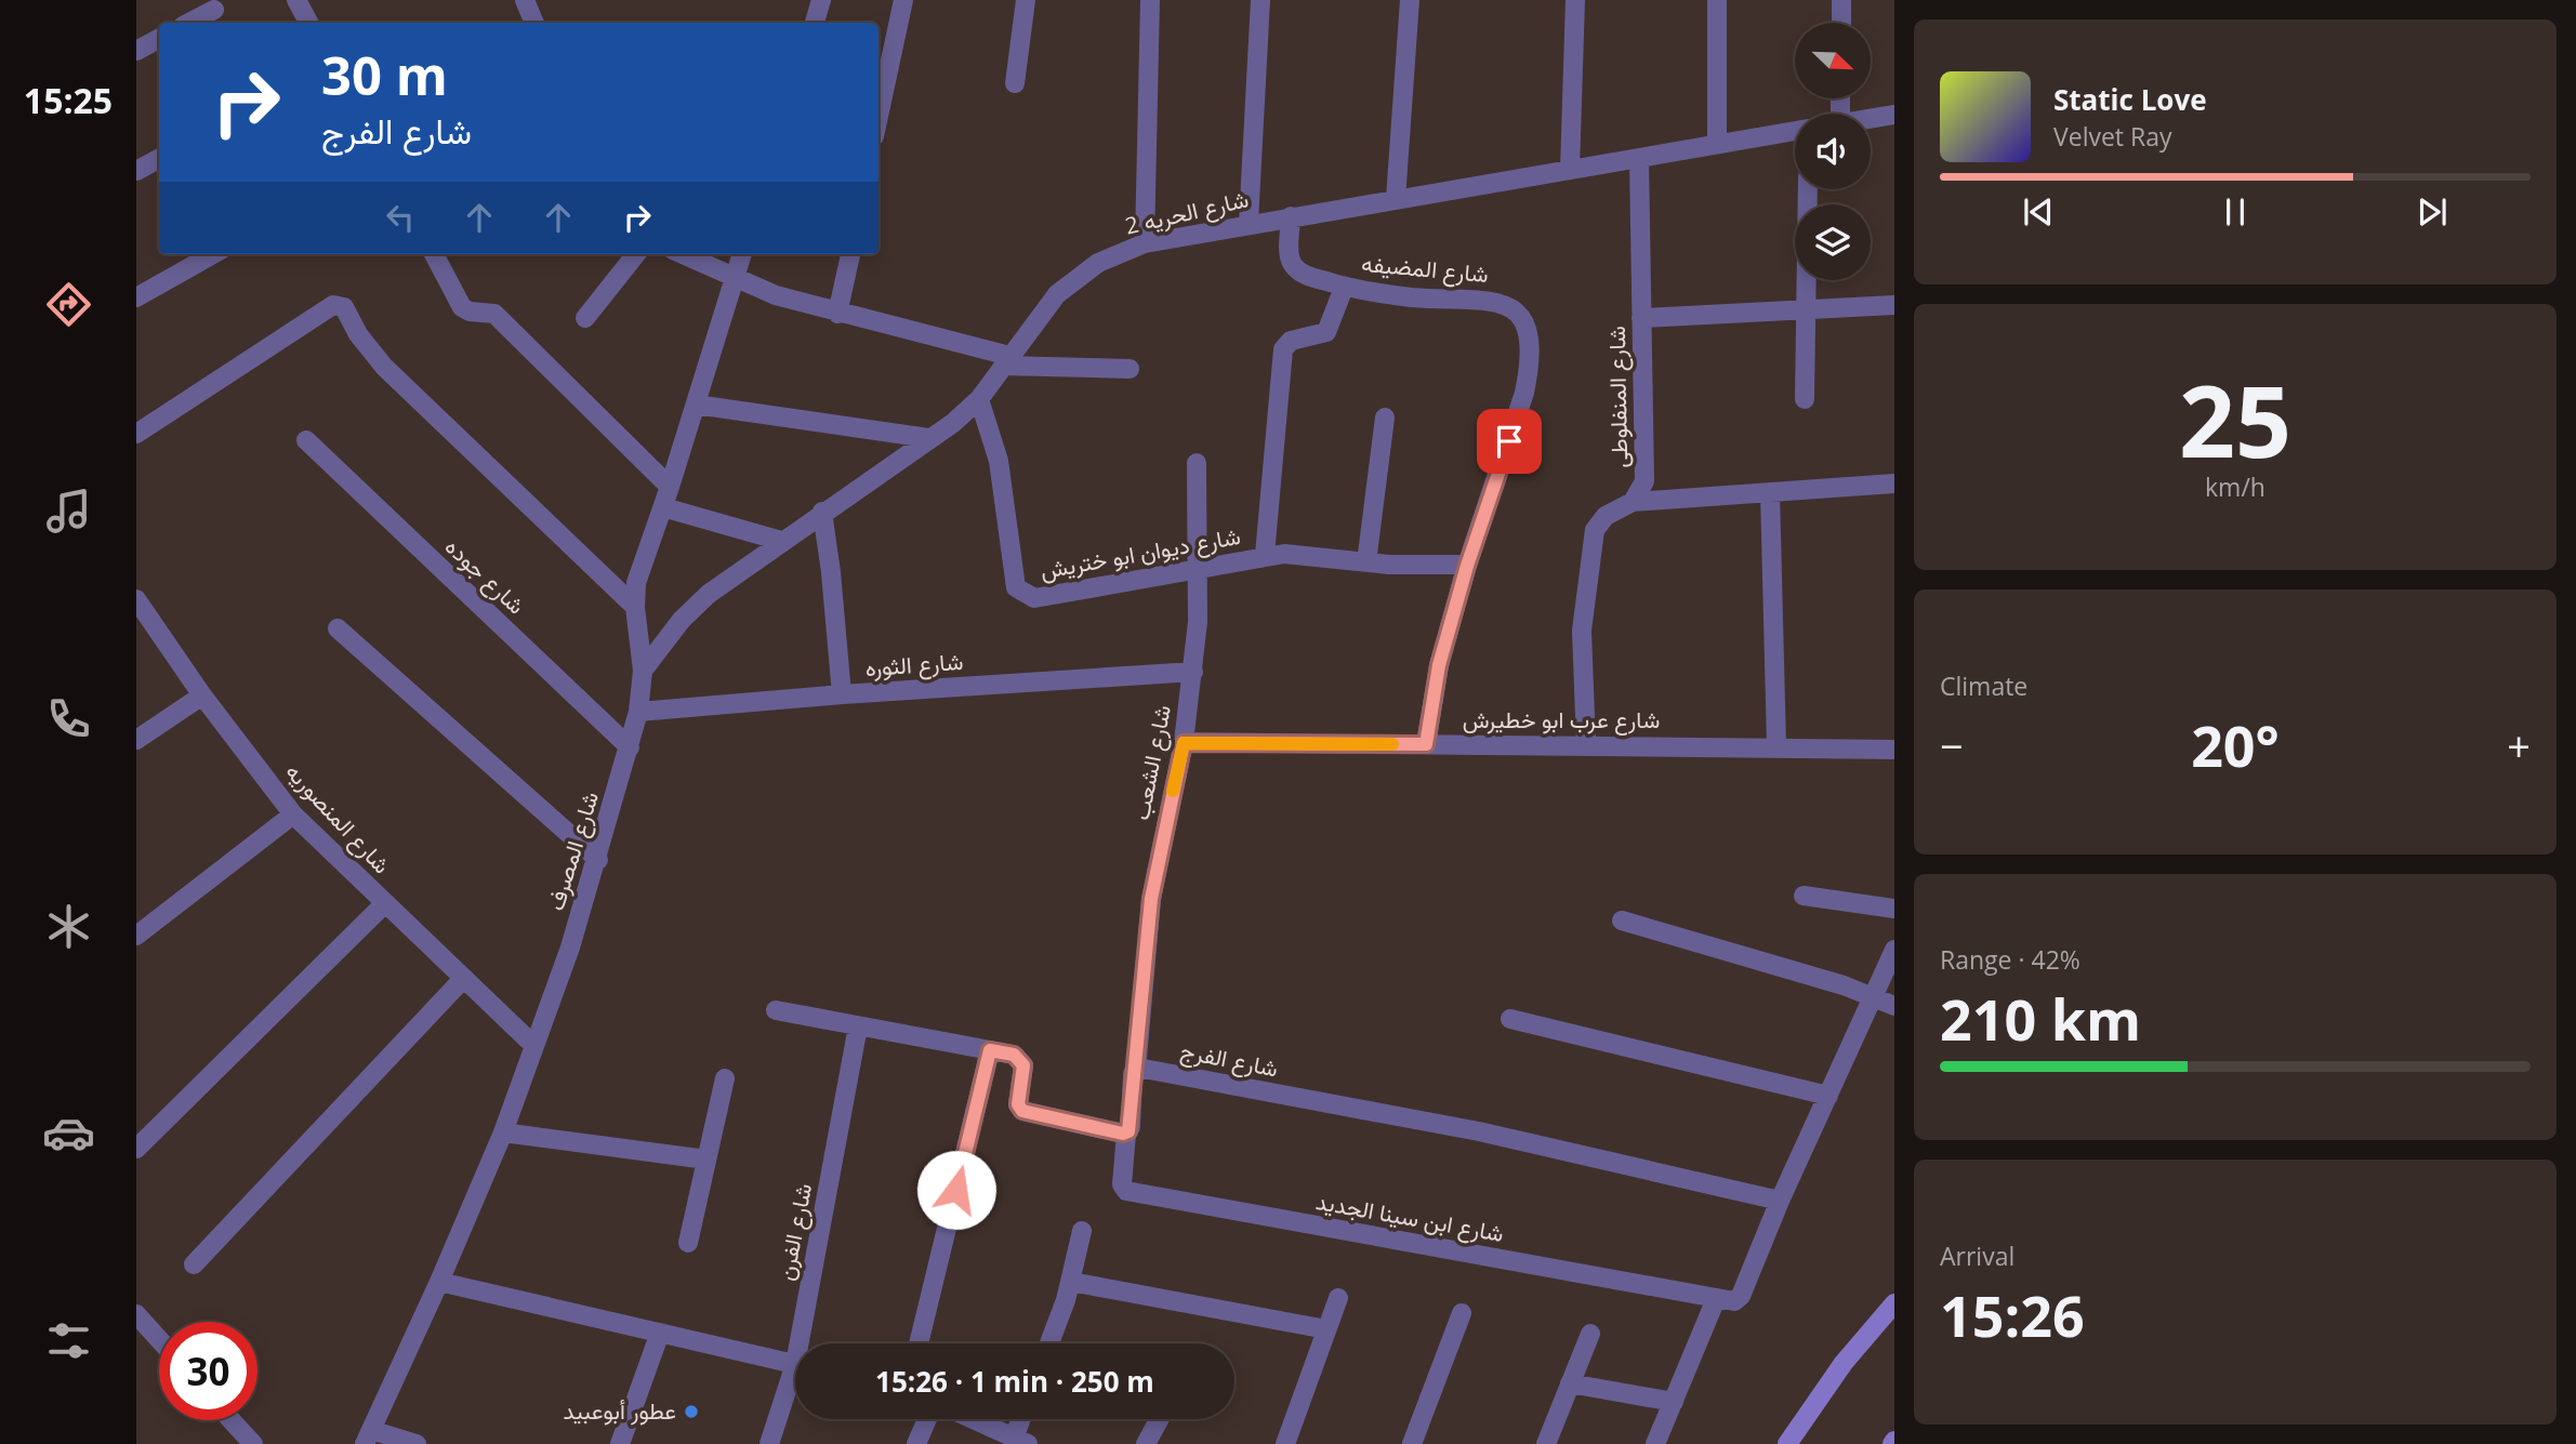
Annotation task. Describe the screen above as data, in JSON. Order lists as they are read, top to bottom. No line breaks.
{"streets":{"street":["شارع الحريه 2","شارع المضيفه","شارع المنفلوطى","شارع ديوان ابو ختريش","شارع جوده","شارع الثوره","شارع عرب ابو خطيرش","شارع الشعب","شارع المنصوريه","شارع المصرف","شارع الفرج","شارع ابن سينا الجديد","شارع الفرن"]},"crossings":[["شارع الحريه 2","شارع المضيفه"],["شارع الحريه 2","شارع المنفلوطى"],["شارع الحريه 2","شارع ديوان ابو ختريش"],["شارع الحريه 2","شارع المصرف"],["شارع المضيفه","شارع ديوان ابو ختريش"],["شارع المضيفه","شارع عرب ابو خطيرش"],["شارع المنفلوطى","شارع عرب ابو خطيرش"],["شارع ديوان ابو ختريش","شارع الشعب"],["شارع جوده","شارع المصرف"],["شارع الثوره","شارع الشعب"],["شارع الثوره","شارع المصرف"],["شارع عرب ابو خطيرش","شارع الشعب"],["شارع الشعب","شارع الفرج"],["شارع المنصوريه","شارع المصرف"],["شارع الفرج","شارع ابن سينا الجديد"]],"places":["عطور أبوعبيد"],"north":"bottom right","page":{"tabs":"15:25","turn":["30 m","شارع الفرج"],"song":["Static Love","Velvet Ray"],"tile":[["25","km/h"],"Climate",["Range · 42%","210 km"],["Arrival","15:26"]],"heat":["−","20°","+"],"limit":"30","trip":"15:26 · 1 min · 250 m"}}
